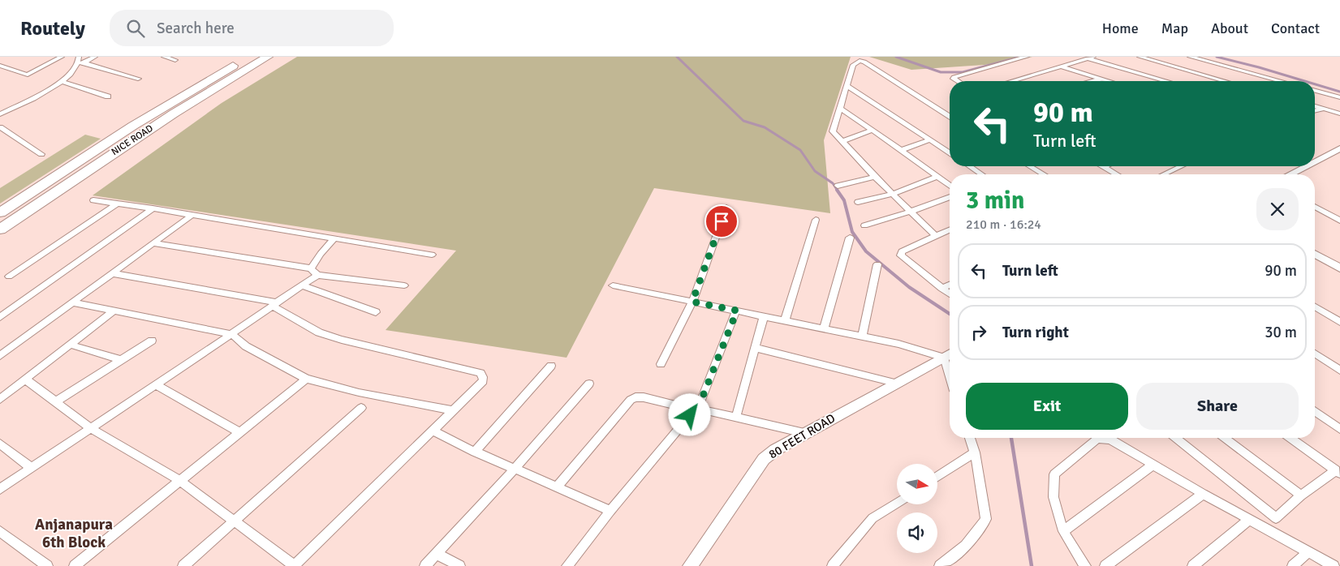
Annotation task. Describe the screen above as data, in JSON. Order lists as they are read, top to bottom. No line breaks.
{"streets":{"highway":["NICE ROAD"],"street":["80 FEET ROAD"]},"districts":["Anjanapura 6th Block"],"north":"right","page":{"header":"Routely","search":"Search here","nav":["Home","Map","About","Contact"],"turn":["90 m","Turn left"],"heading":["3 min","210 m · 16:24"],"list":[{"name":"Turn left","value":"90 m"},{"name":"Turn right","value":"30 m"}],"buttons":["Exit","Share"]}}
